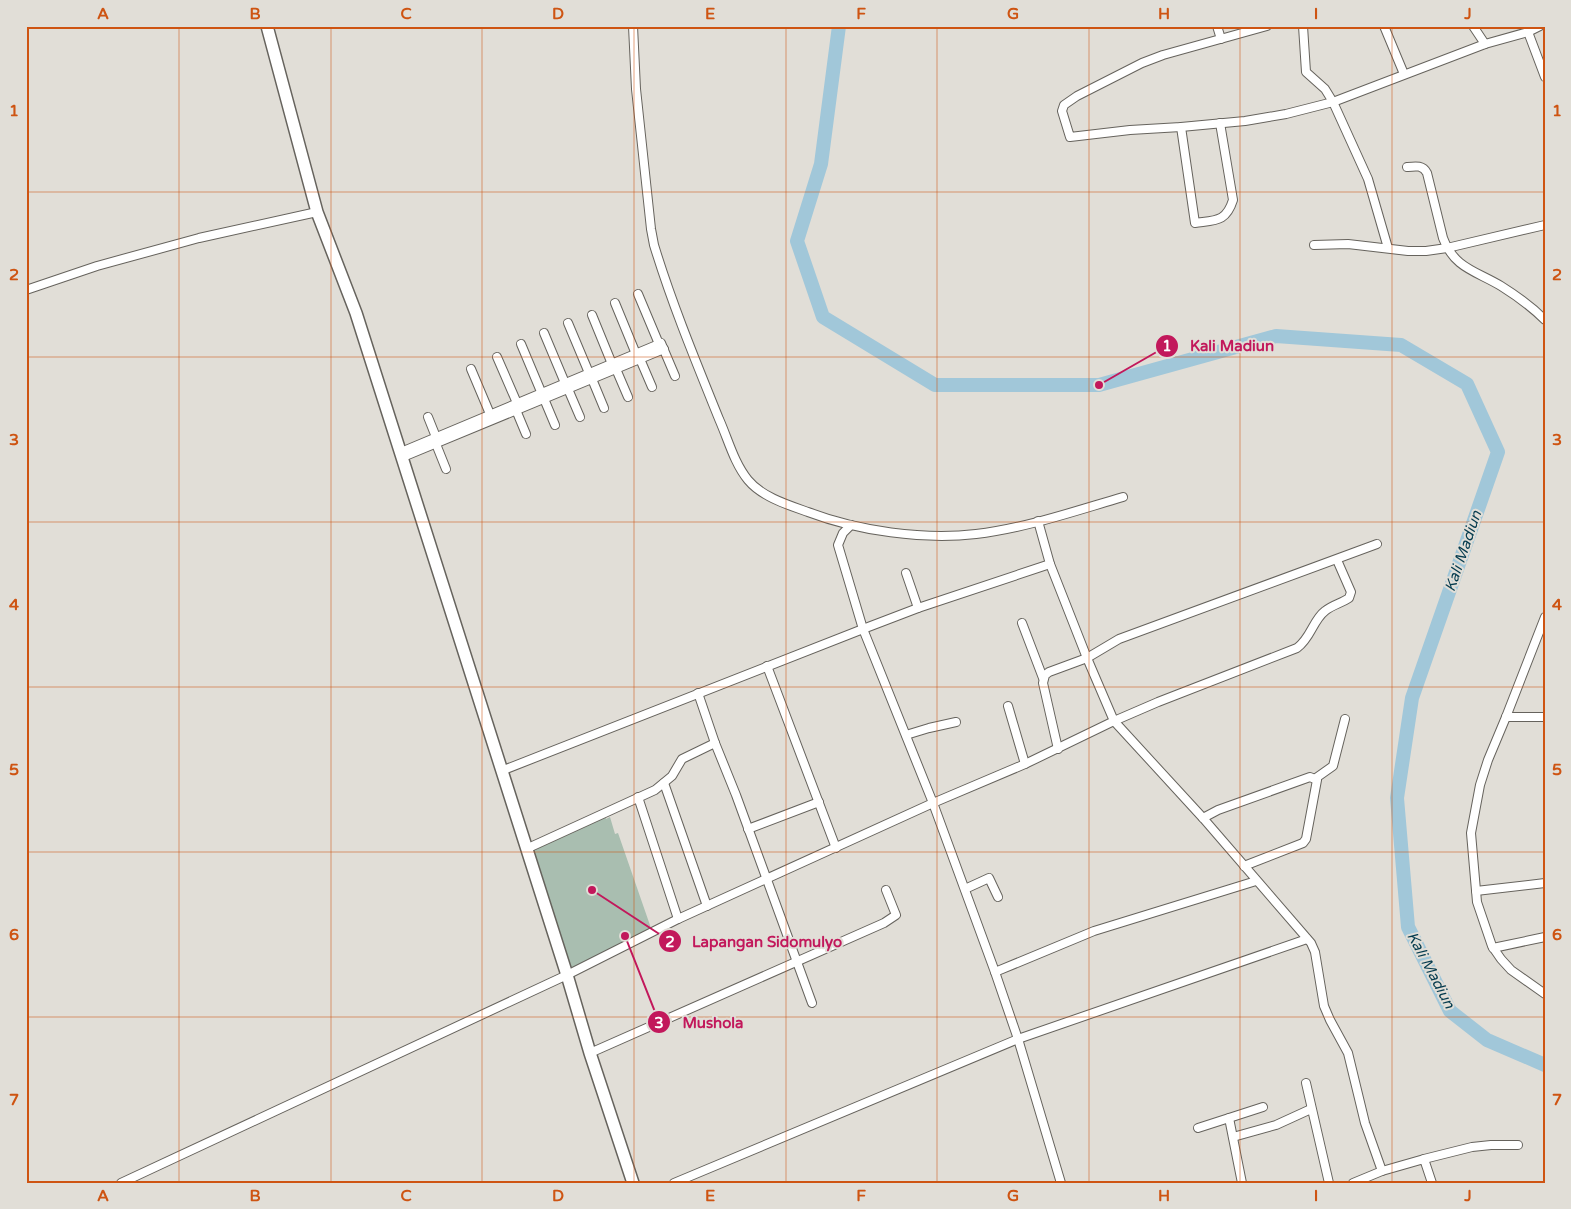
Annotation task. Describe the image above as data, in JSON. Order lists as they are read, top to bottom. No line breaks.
{"water":["Kali Madiun"],"places":["Kali Madiun","Lapangan Sidomulyo","Mushola"],"grid":{"columns":["A","B","C","D","E","F","G","H","I","J"],"rows":["1","2","3","4","5","6","7"]}}
